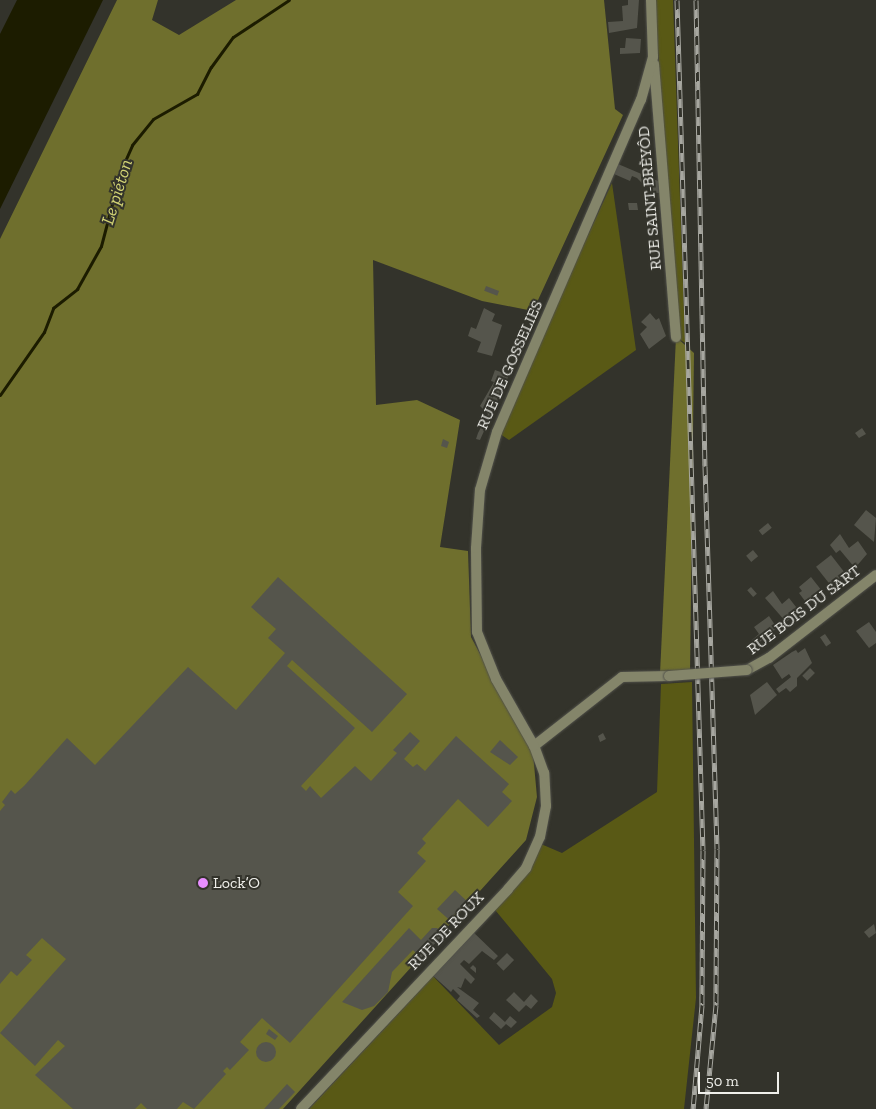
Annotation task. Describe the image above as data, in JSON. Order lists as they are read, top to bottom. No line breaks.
{"streets":{"street":["RUE SAINT-BRÈYÔD","RUE DE GOSSELIES","RUE BOIS DU SART","RUE DE ROUX"]},"crossings":[["RUE SAINT-BRÈYÔD","RUE DE GOSSELIES"],["RUE DE GOSSELIES","RUE BOIS DU SART"],["RUE DE GOSSELIES","RUE DE ROUX"],["RUE BOIS DU SART","RUE DE ROUX"]],"water":["Le piéton"],"places":["Lock’O"],"scale_bar":"50 m"}
